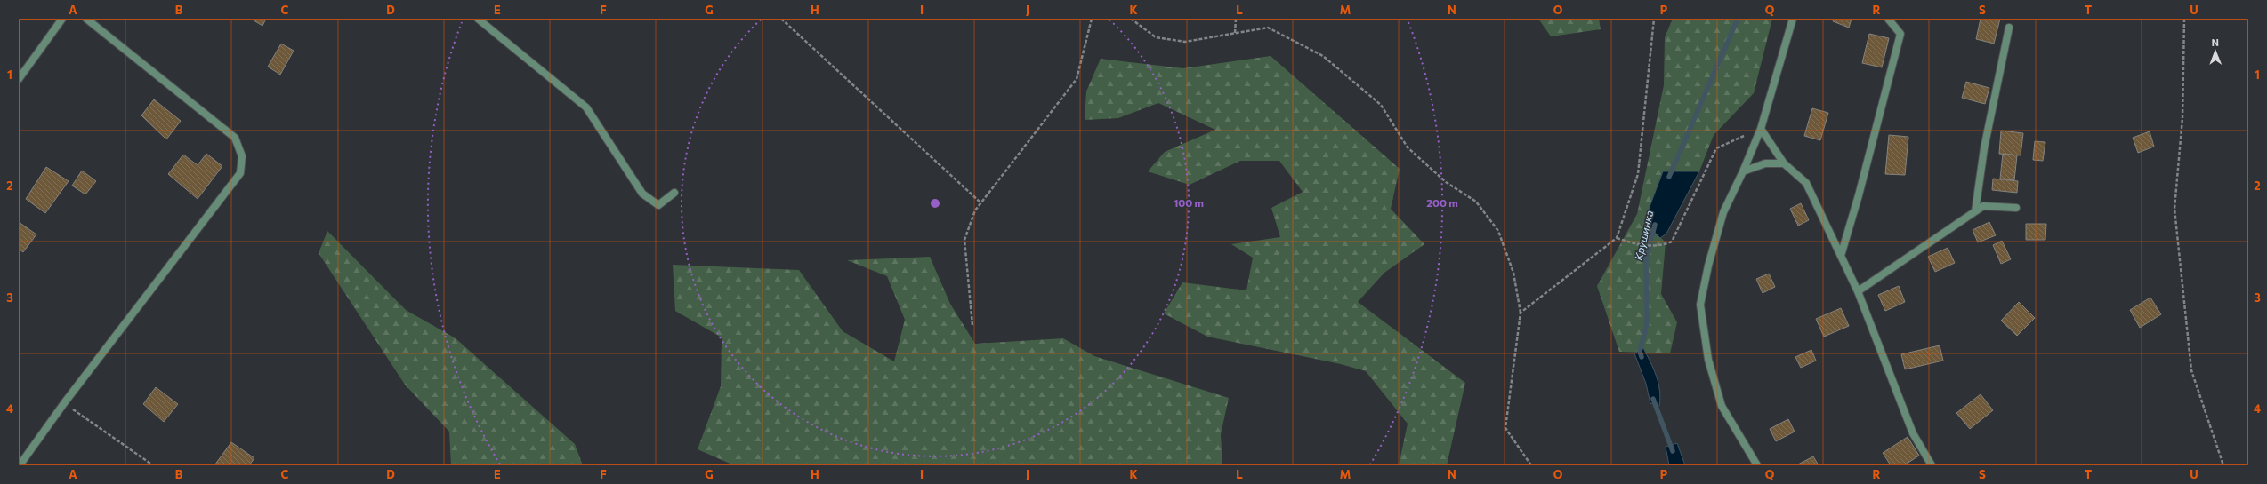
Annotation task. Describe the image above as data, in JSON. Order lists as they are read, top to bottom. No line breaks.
{"water":["Крушинка"],"north":"top","grid":{"columns":["A","B","C","D","E","F","G","H","I","J","K","L","M","N","O","P","Q","R","S","T","U"],"rows":["1","2","3","4"]},"rings":["100 m","200 m"]}
